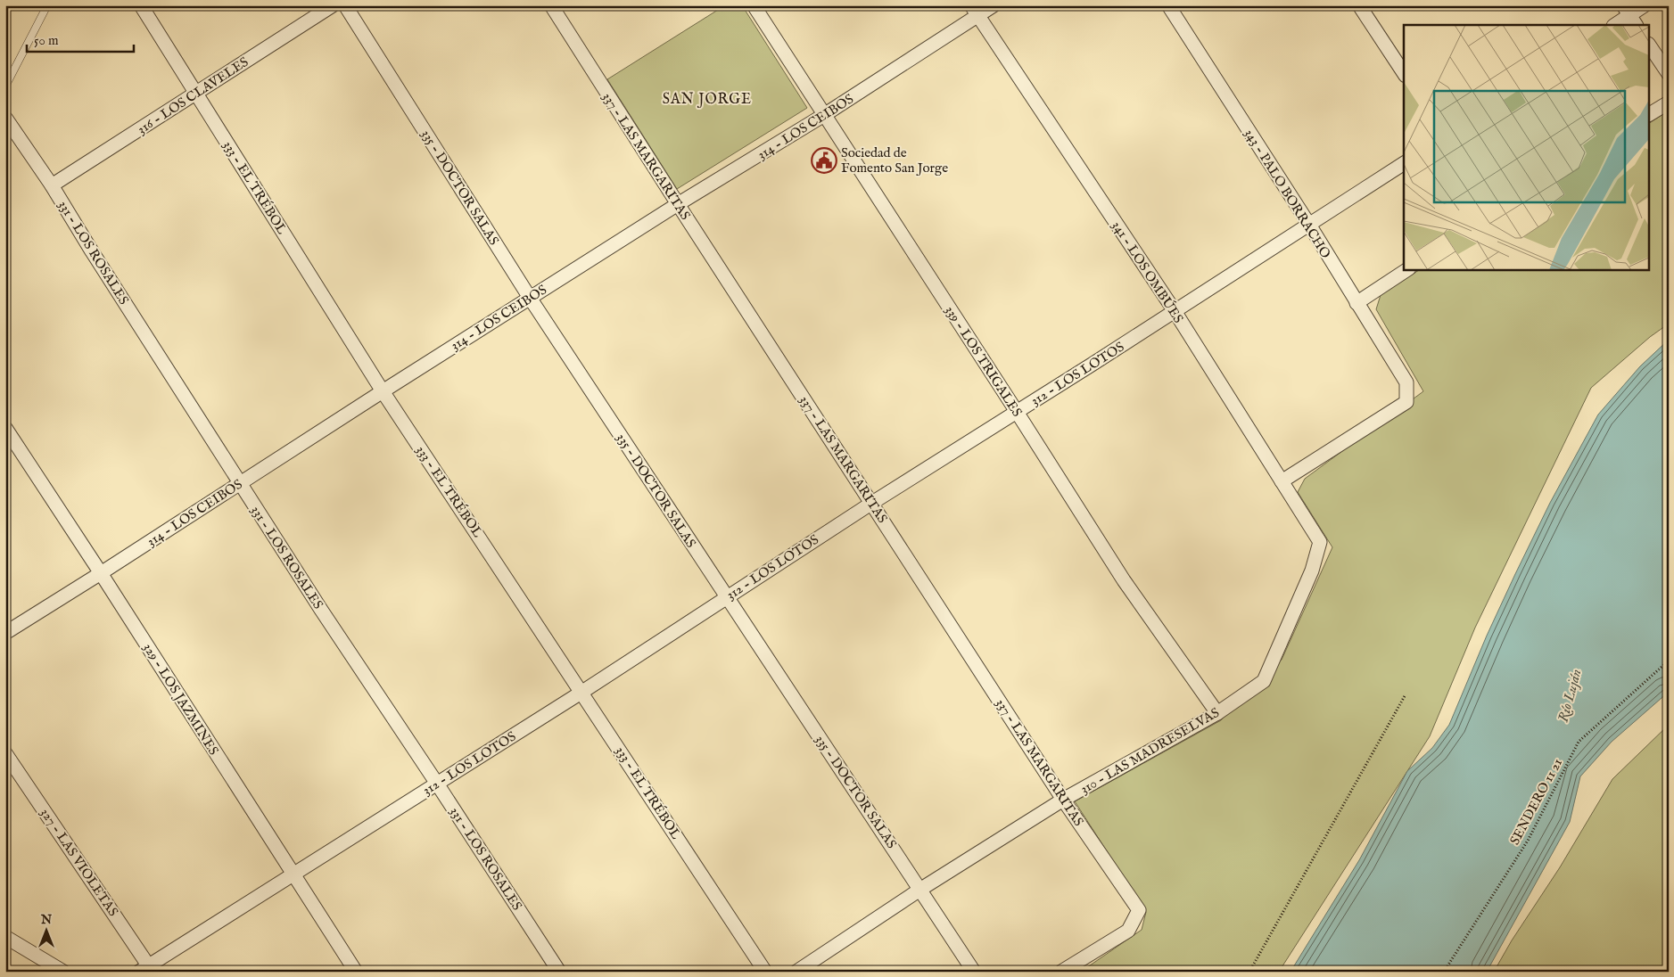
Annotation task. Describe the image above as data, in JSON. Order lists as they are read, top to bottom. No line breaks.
{"streets":{"street":["316 - LOS CLAVELES","314 - LOS CEIBOS","337 - LAS MARGARITAS","333 - EL TRÉBOL","335 - DOCTOR SALAS","343 - PALO BORRACHO","331 - LOS ROSALES","341 - LOS OMBÚES","339 - LOS TRIGALES","312 - LOS LOTOS","329 - LOS JAZMINES","310 - LAS MADRESELVAS","327 - LAS VIOLETAS"],"path":["SENDERO 11 21"]},"crossings":[["316 - LOS CLAVELES","333 - EL TRÉBOL"],["316 - LOS CLAVELES","331 - LOS ROSALES"],["314 - LOS CEIBOS","337 - LAS MARGARITAS"],["314 - LOS CEIBOS","333 - EL TRÉBOL"],["314 - LOS CEIBOS","335 - DOCTOR SALAS"],["314 - LOS CEIBOS","331 - LOS ROSALES"],["314 - LOS CEIBOS","341 - LOS OMBÚES"],["314 - LOS CEIBOS","339 - LOS TRIGALES"],["314 - LOS CEIBOS","329 - LOS JAZMINES"],["337 - LAS MARGARITAS","312 - LOS LOTOS"],["337 - LAS MARGARITAS","310 - LAS MADRESELVAS"],["333 - EL TRÉBOL","312 - LOS LOTOS"],["335 - DOCTOR SALAS","312 - LOS LOTOS"],["335 - DOCTOR SALAS","310 - LAS MADRESELVAS"],["343 - PALO BORRACHO","341 - LOS OMBÚES"],["343 - PALO BORRACHO","312 - LOS LOTOS"],["331 - LOS ROSALES","312 - LOS LOTOS"],["341 - LOS OMBÚES","312 - LOS LOTOS"],["341 - LOS OMBÚES","310 - LAS MADRESELVAS"],["339 - LOS TRIGALES","312 - LOS LOTOS"],["339 - LOS TRIGALES","310 - LAS MADRESELVAS"],["312 - LOS LOTOS","329 - LOS JAZMINES"],["312 - LOS LOTOS","327 - LAS VIOLETAS"]],"districts":["SAN JORGE"],"water":["Río Luján"],"places":{"public building":["Sociedad de Fomento San Jorge"]},"scale_bar":"50 m","north":"top"}
